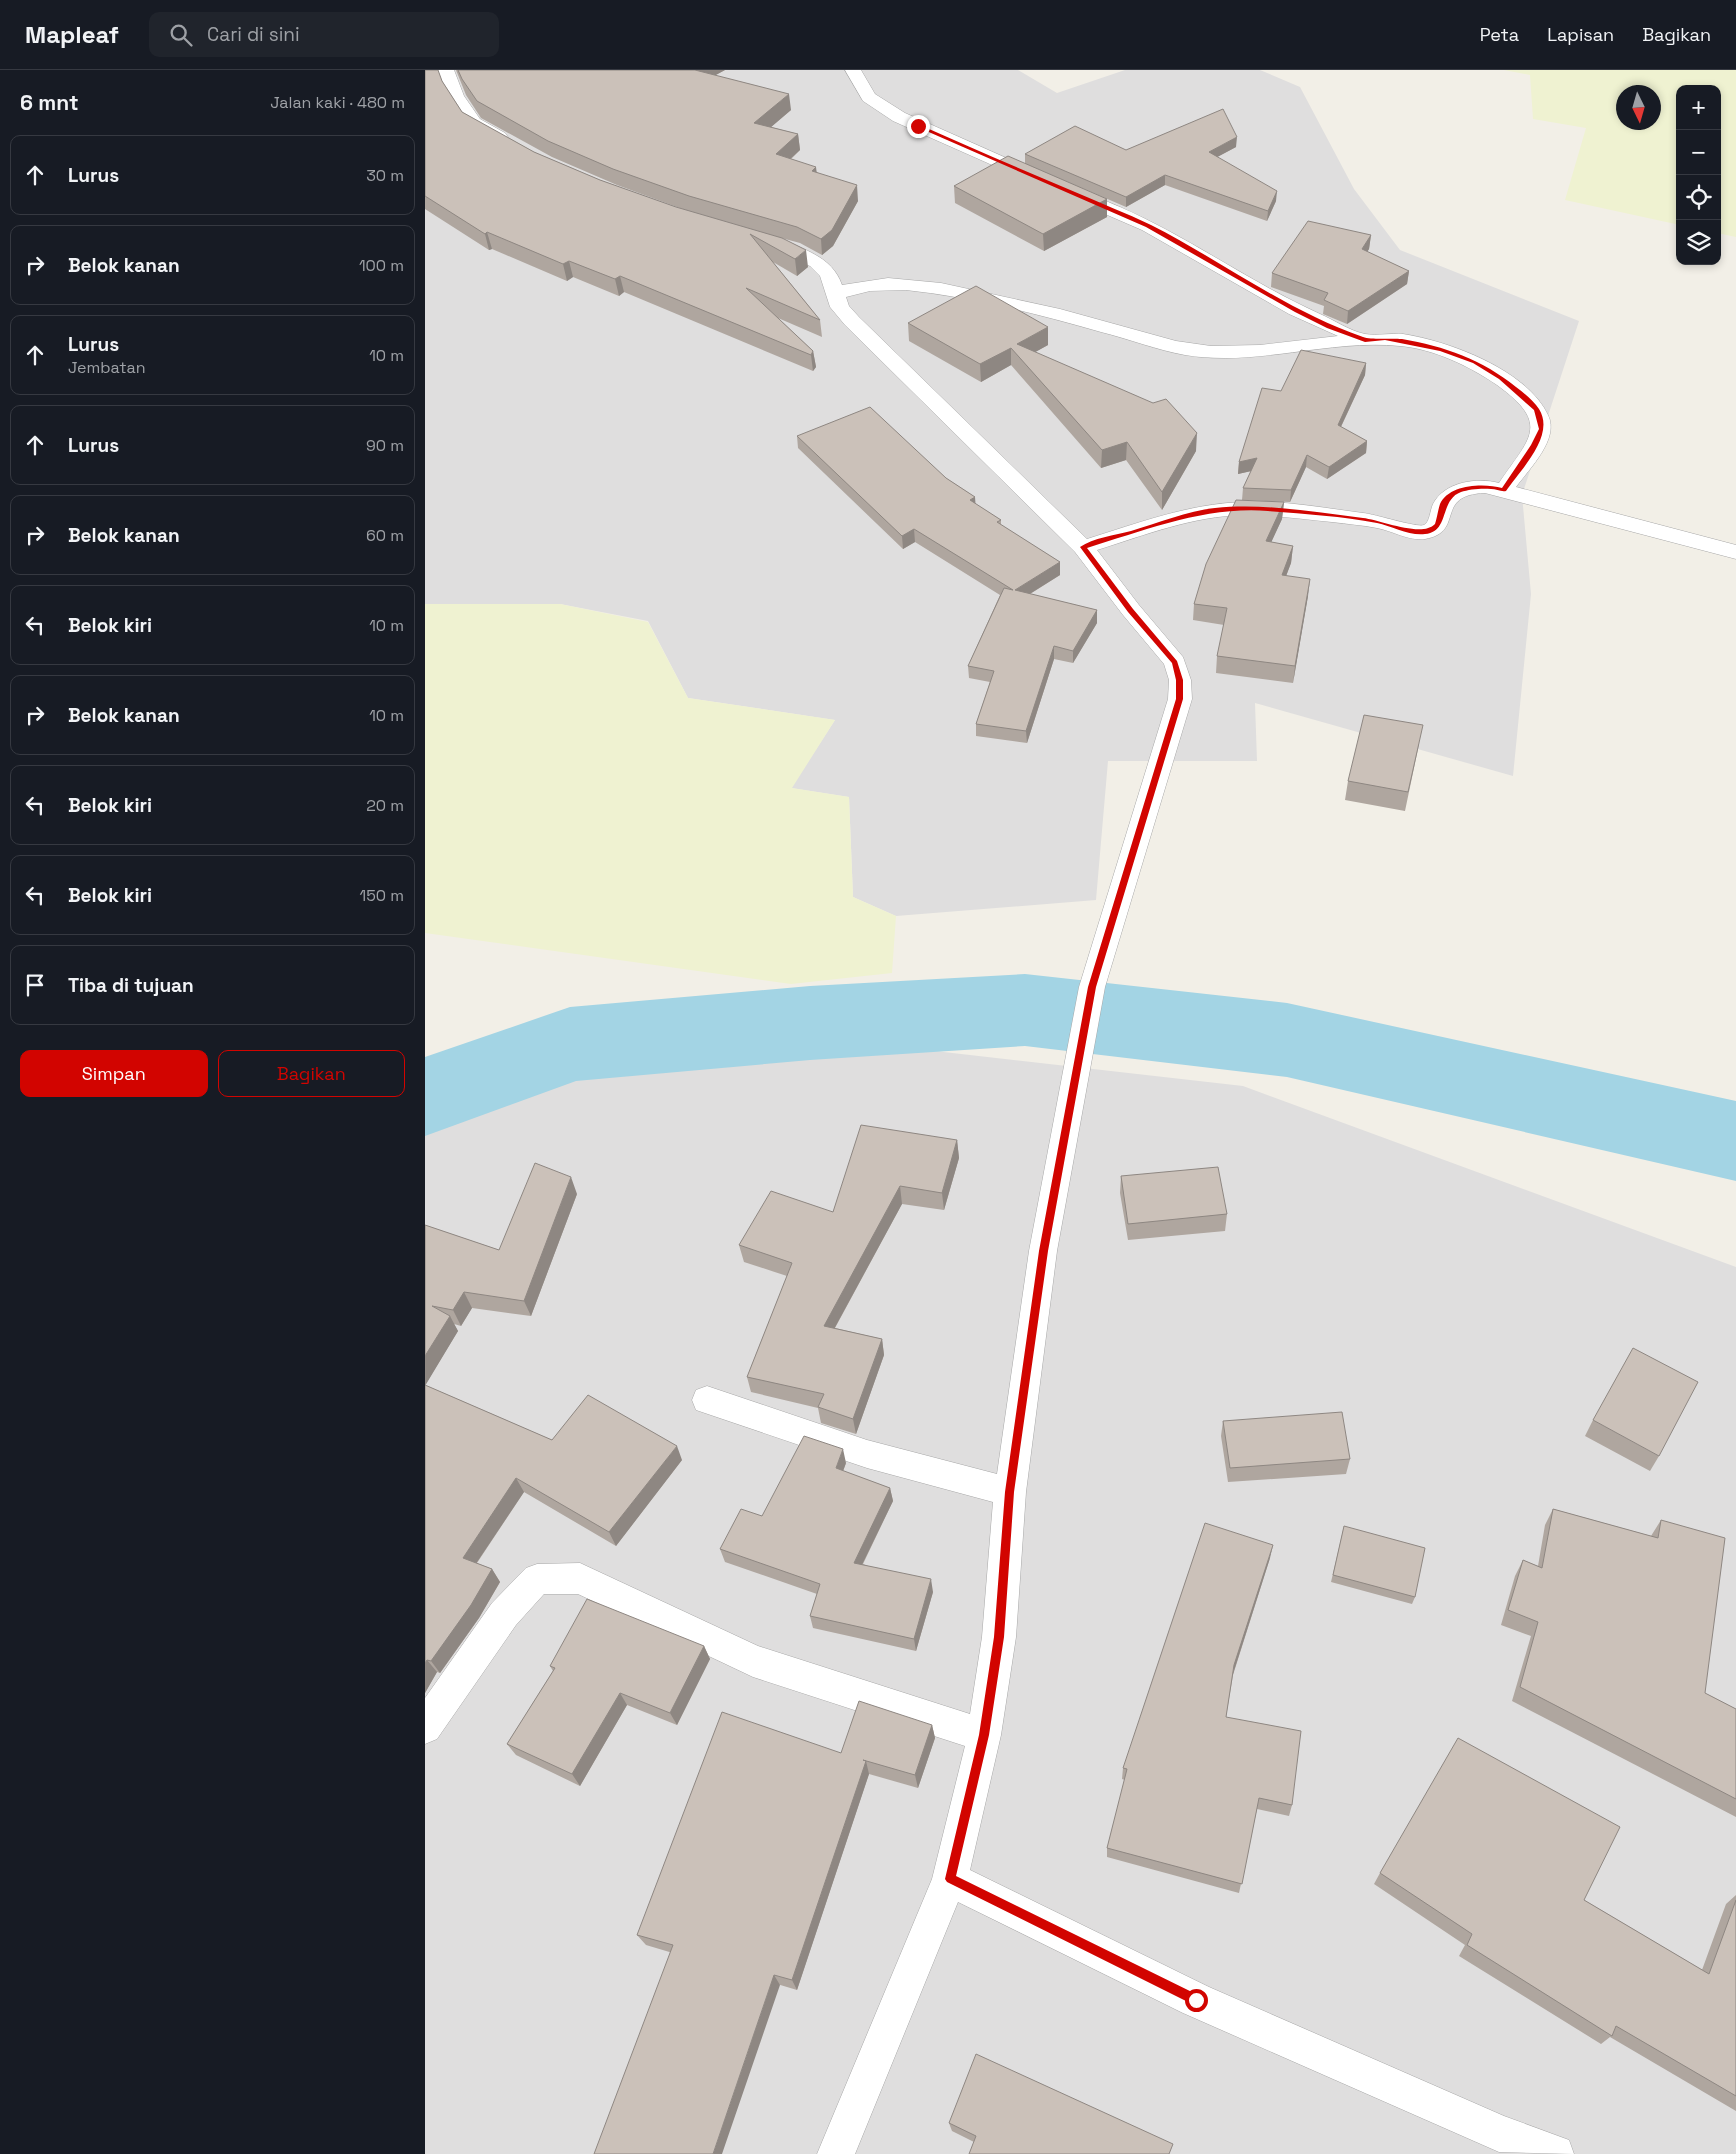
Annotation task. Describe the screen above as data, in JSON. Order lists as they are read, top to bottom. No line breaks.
{"north":"bottom","page":{"header":"Mapleaf","search":"Cari di sini","nav":["Peta","Lapisan","Bagikan"],"heading":["6 mnt","Jalan kaki · 480 m"],"map_buttons":["+","−"],"list":[["Lurus","30 m"],["Belok kanan","100 m"],["Lurus","Jembatan","10 m"],["Lurus","90 m"],["Belok kanan","60 m"],["Belok kiri","10 m"],["Belok kanan","10 m"],["Belok kiri","20 m"],["Belok kiri","150 m"],"Tiba di tujuan"],"buttons":["Simpan","Bagikan"]}}
